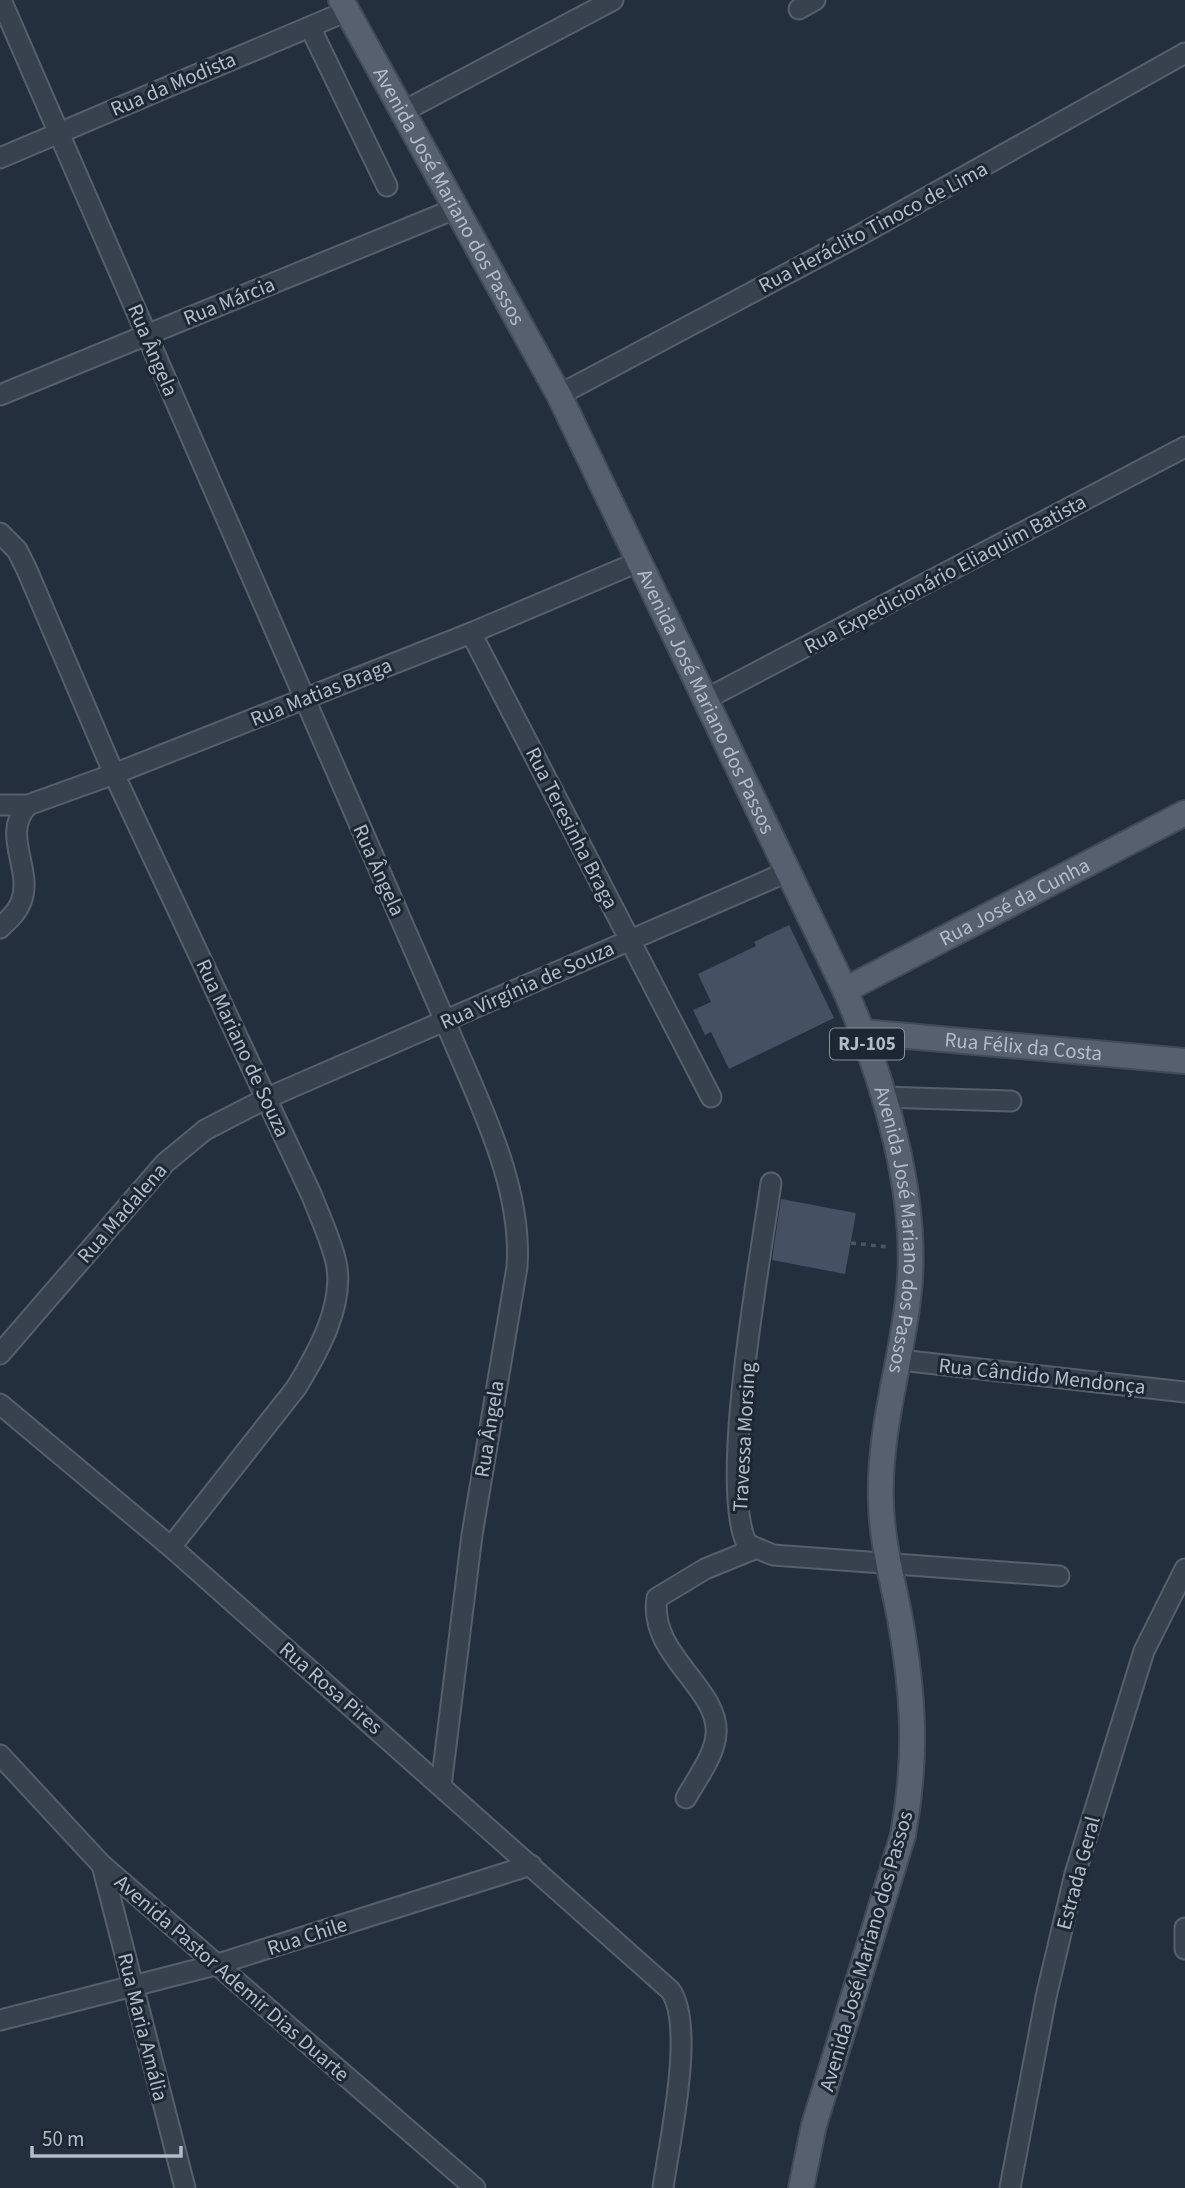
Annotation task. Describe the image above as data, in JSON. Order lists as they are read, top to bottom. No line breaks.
{"streets":{"main road":["Avenida José Mariano dos Passos","Rua José da Cunha","RJ-105","Rua Félix da Costa"],"street":["Rua da Modista","Rua Heráclito Tinoco de Lima","Rua Márcia","Rua Ângela","Rua Expedicionário Eliaquim Batista","Rua Matias Braga","Rua Teresinha Braga","Rua Virgínia de Souza","Rua Mariano de Souza","Rua Madalena","Rua Cândido Mendonça","Travessa Morsing","Rua Rosa Pires","Estrada Geral","Rua Chile","Avenida Pastor Ademir Dias Duarte","Rua Maria Amália"]},"crossings":[["Rua da Modista","Avenida José Mariano dos Passos"],["Rua da Modista","Rua Ângela"],["Avenida José Mariano dos Passos","Rua Heráclito Tinoco de Lima"],["Avenida José Mariano dos Passos","Rua Márcia"],["Avenida José Mariano dos Passos","Rua Expedicionário Eliaquim Batista"],["Avenida José Mariano dos Passos","Rua Matias Braga"],["Avenida José Mariano dos Passos","Rua José da Cunha"],["Avenida José Mariano dos Passos","Rua Virgínia de Souza"],["Avenida José Mariano dos Passos","Rua Félix da Costa"],["Avenida José Mariano dos Passos","Rua Cândido Mendonça"],["Rua Márcia","Rua Ângela"],["Rua Ângela","Rua Matias Braga"],["Rua Ângela","Rua Virgínia de Souza"],["Rua Ângela","Rua Rosa Pires"],["Rua Matias Braga","Rua Teresinha Braga"],["Rua Matias Braga","Rua Mariano de Souza"],["Rua Teresinha Braga","Rua Virgínia de Souza"],["Rua Virgínia de Souza","Rua Mariano de Souza"],["Rua Virgínia de Souza","Rua Madalena"],["Rua Mariano de Souza","Rua Madalena"],["Rua Mariano de Souza","Rua Rosa Pires"],["Rua Rosa Pires","Rua Chile"],["Rua Chile","Avenida Pastor Ademir Dias Duarte"],["Rua Chile","Rua Maria Amália"],["Avenida Pastor Ademir Dias Duarte","Rua Maria Amália"]],"scale_bar":"50 m"}
